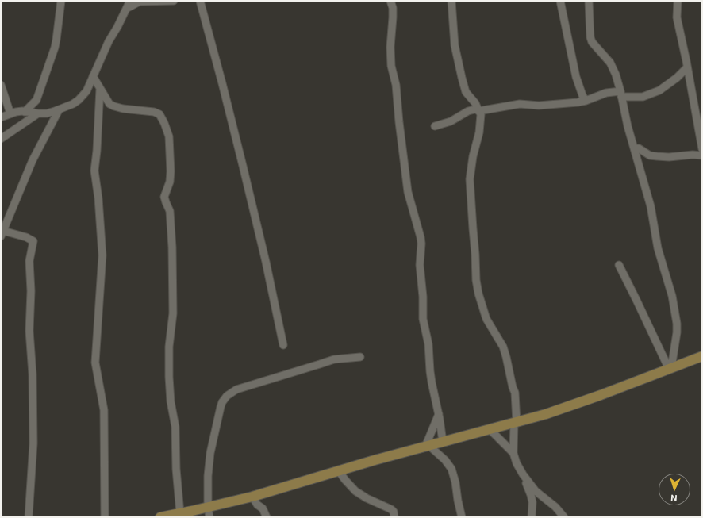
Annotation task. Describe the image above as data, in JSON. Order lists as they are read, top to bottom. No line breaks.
{"north":"bottom"}
